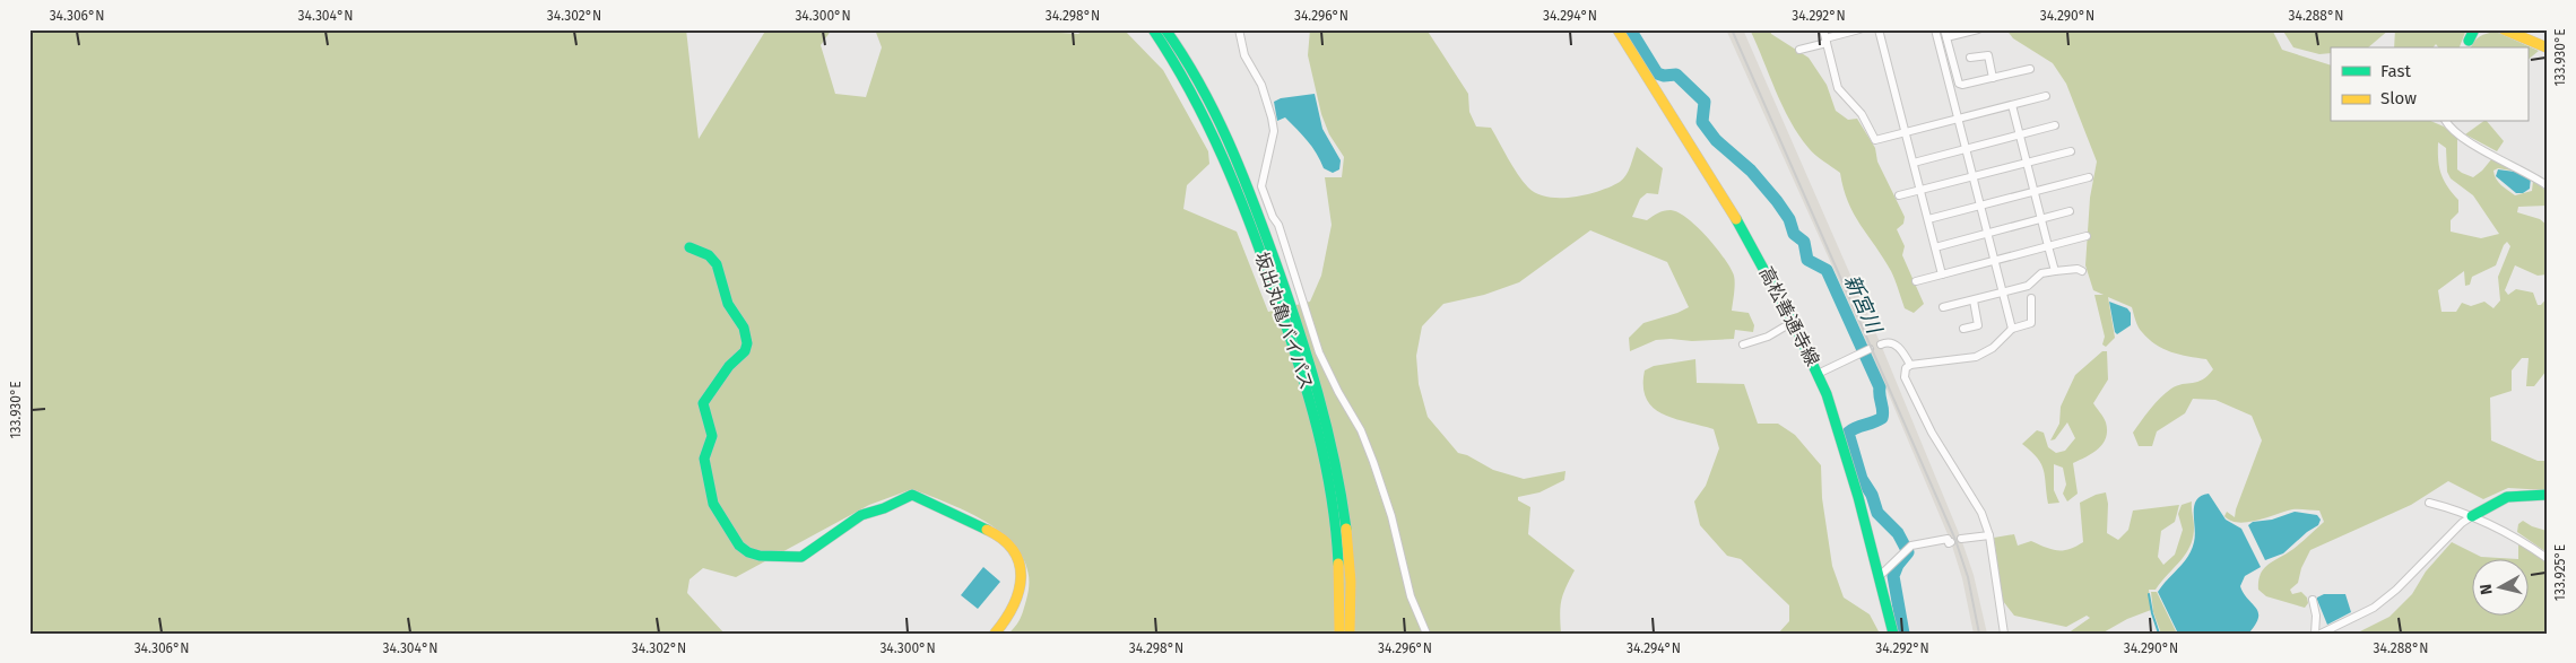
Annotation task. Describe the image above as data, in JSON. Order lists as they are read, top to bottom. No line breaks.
{"streets":{"main road":["高松善通寺線","坂出丸亀バイパス"]},"water":["新宮川"],"legend":["Fast","Slow"],"north":"left","coordinates":["34.306°N","34.304°N","34.302°N","34.300°N","34.298°N","34.296°N","34.294°N","34.292°N","34.290°N","34.288°N","133.930°E","133.925°E"]}
